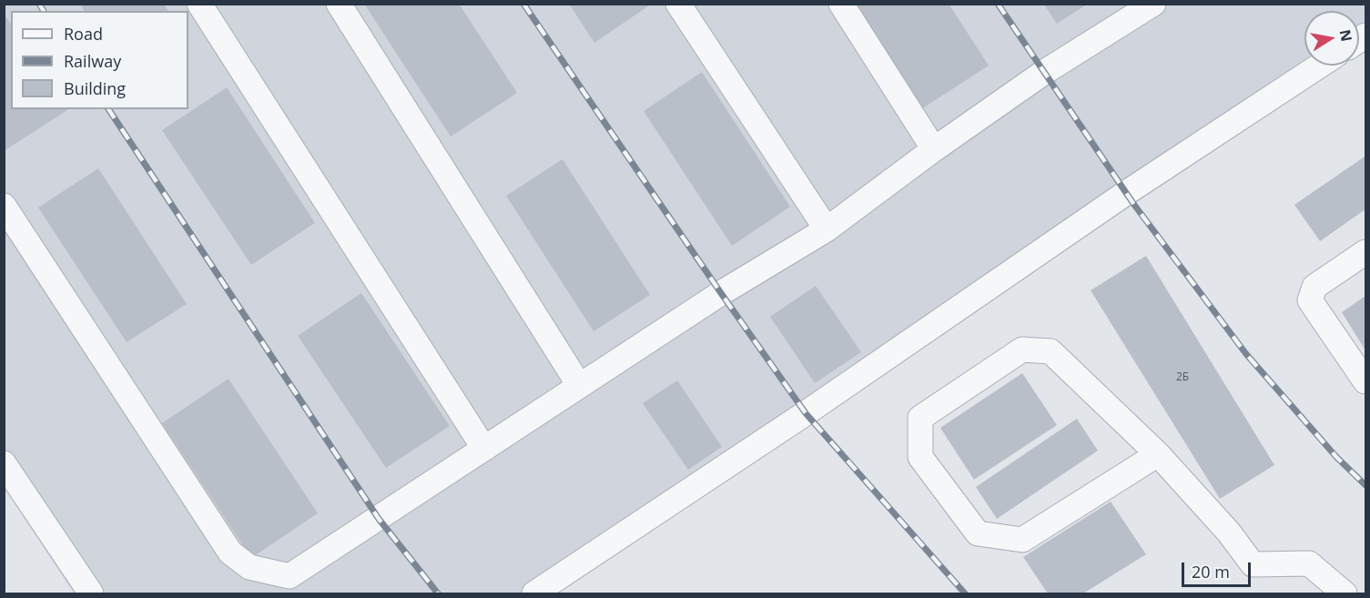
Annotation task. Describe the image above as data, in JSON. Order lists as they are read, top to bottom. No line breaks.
{"house_numbers":["2Б"],"legend":["Road","Railway","Building"],"scale_bar":"20 m","north":"right"}
